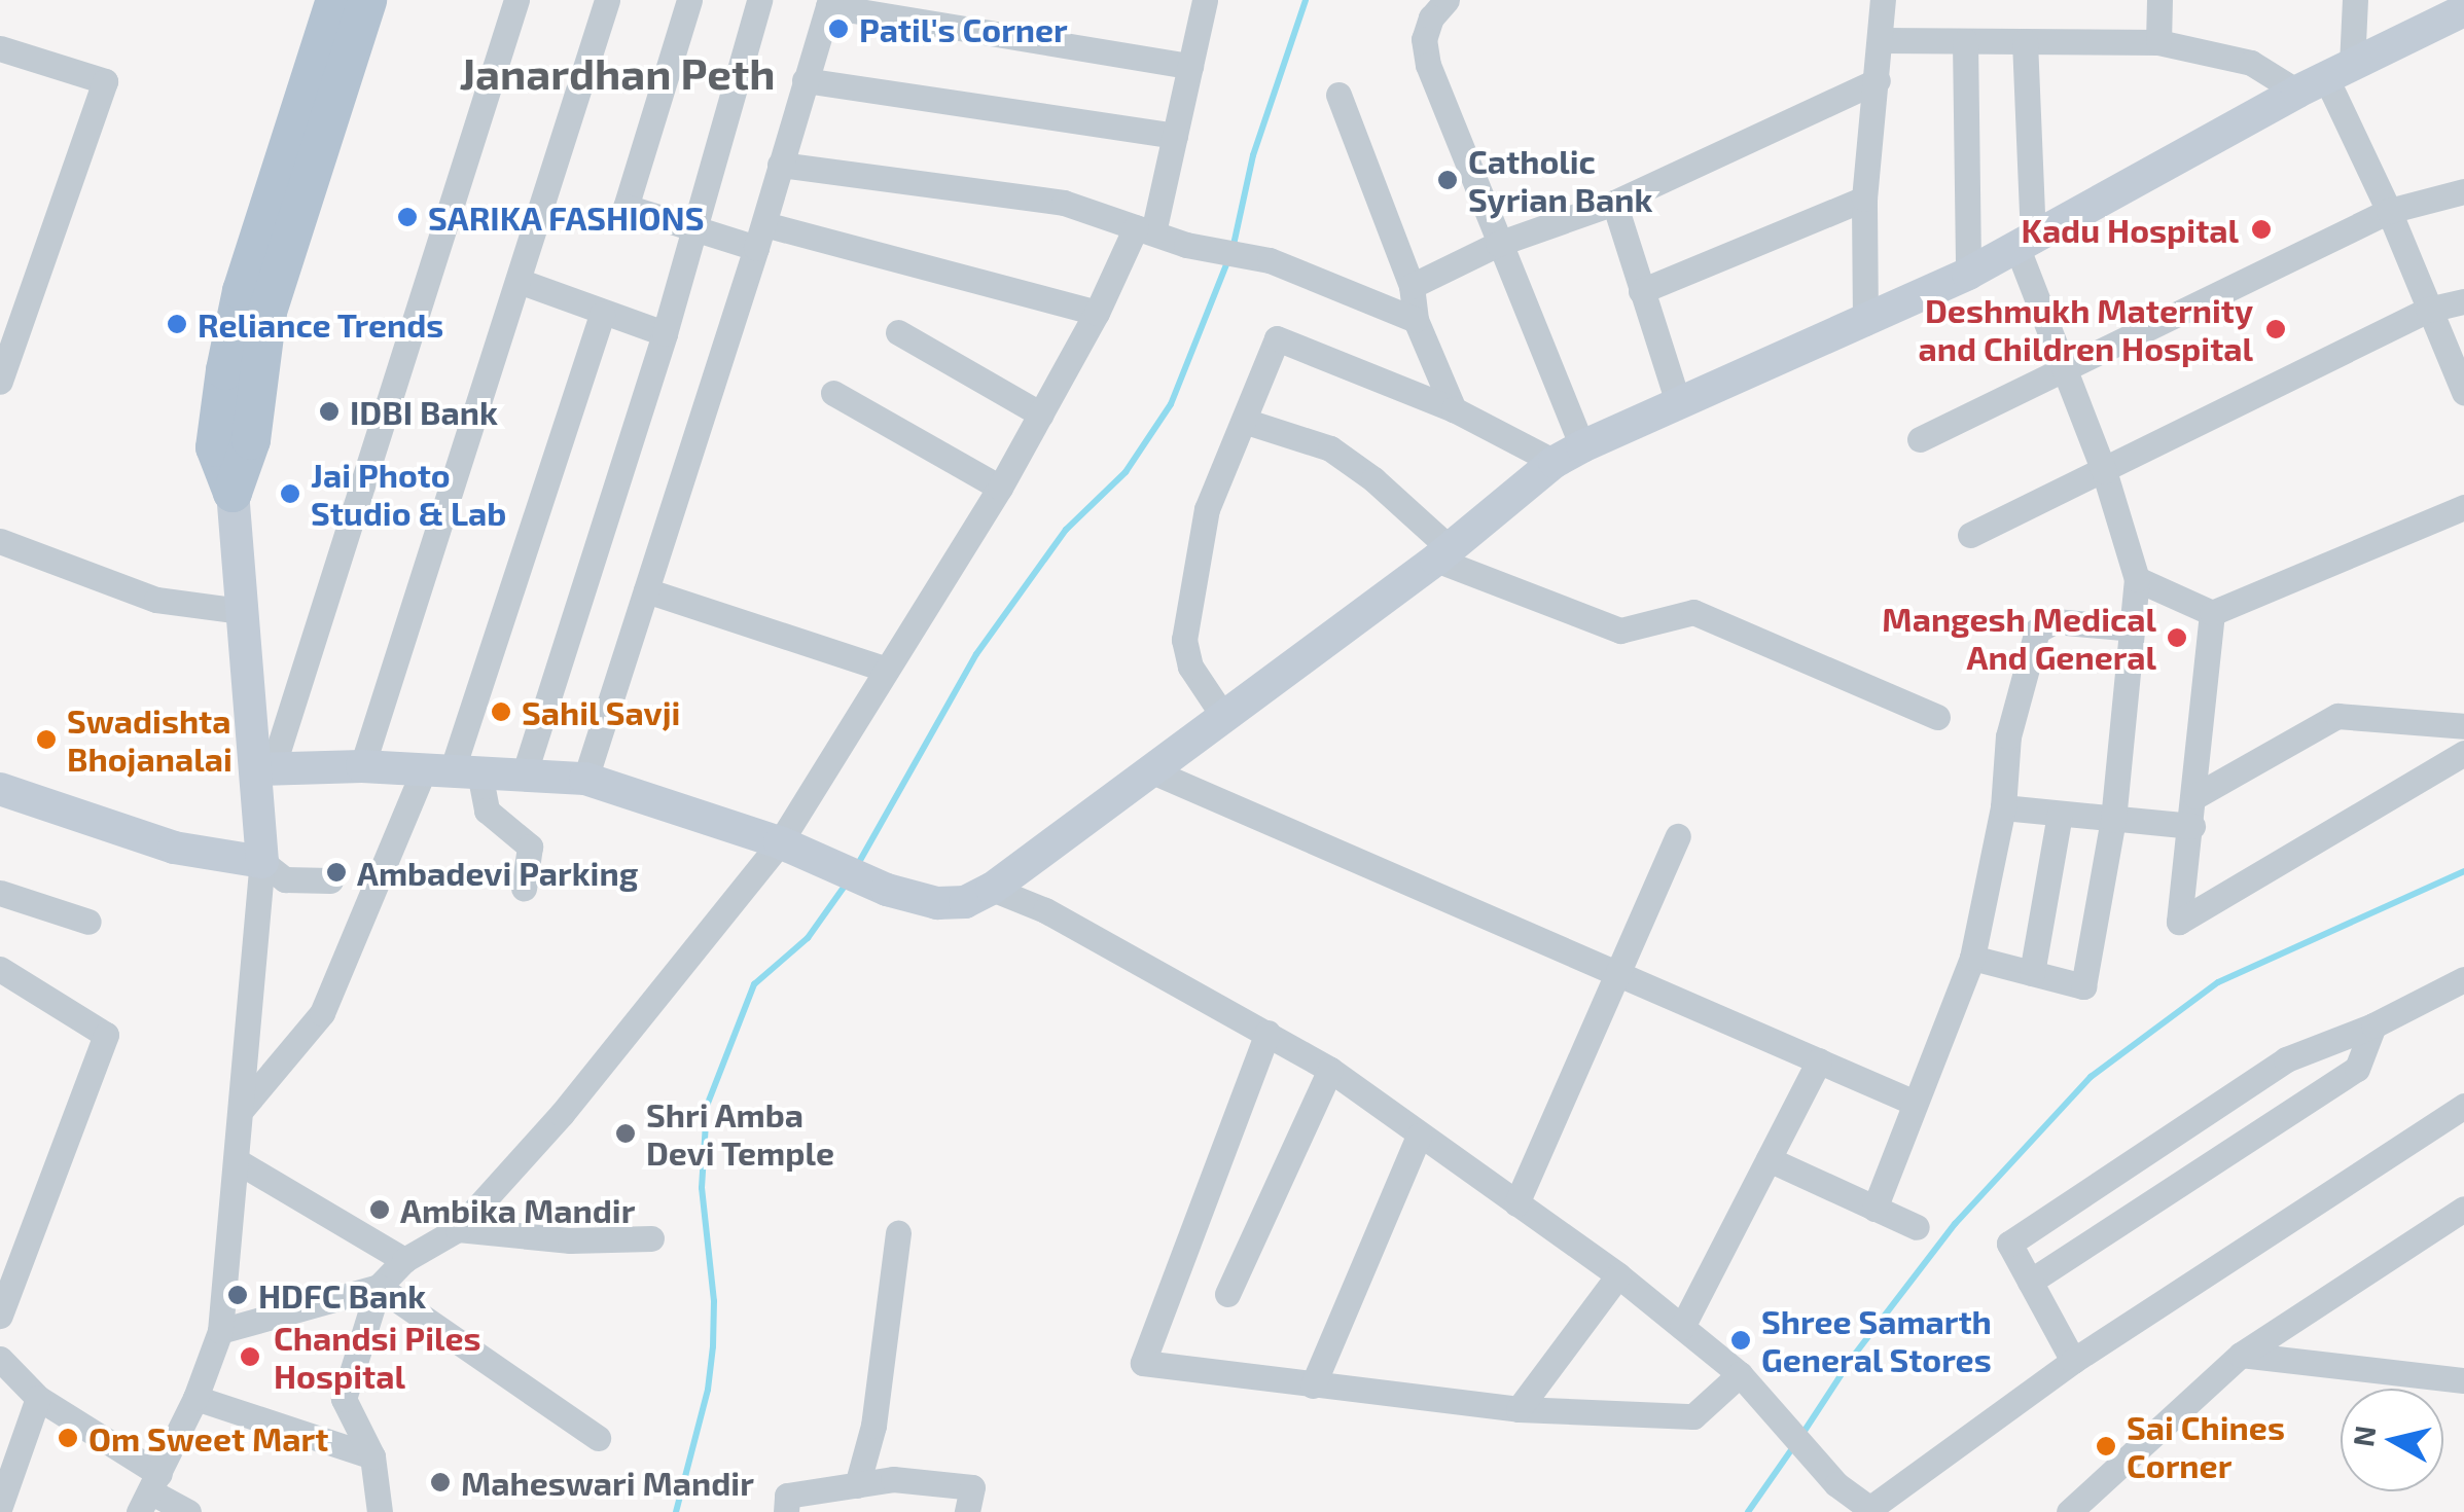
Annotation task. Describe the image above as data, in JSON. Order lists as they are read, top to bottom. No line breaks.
{"districts":["Janardhan Peth"],"places":["Patil's Corner","Catholic Syrian Bank","SARIKA FASHIONS","Kadu Hospital","Reliance Trends","Deshmukh Maternity and Children Hospital","IDBI Bank","Jai Photo Studio & Lab","Mangesh Medical And General","Sahil Savji","Swadishta Bhojanalai","Ambadevi Parking","Shri Amba Devi Temple","Ambika Mandir","HDFC Bank","Shree Samarth General Stores","Chandsi Piles Hospital","Om Sweet Mart","Sai Chines Corner","Maheswari Mandir"],"north":"left"}
